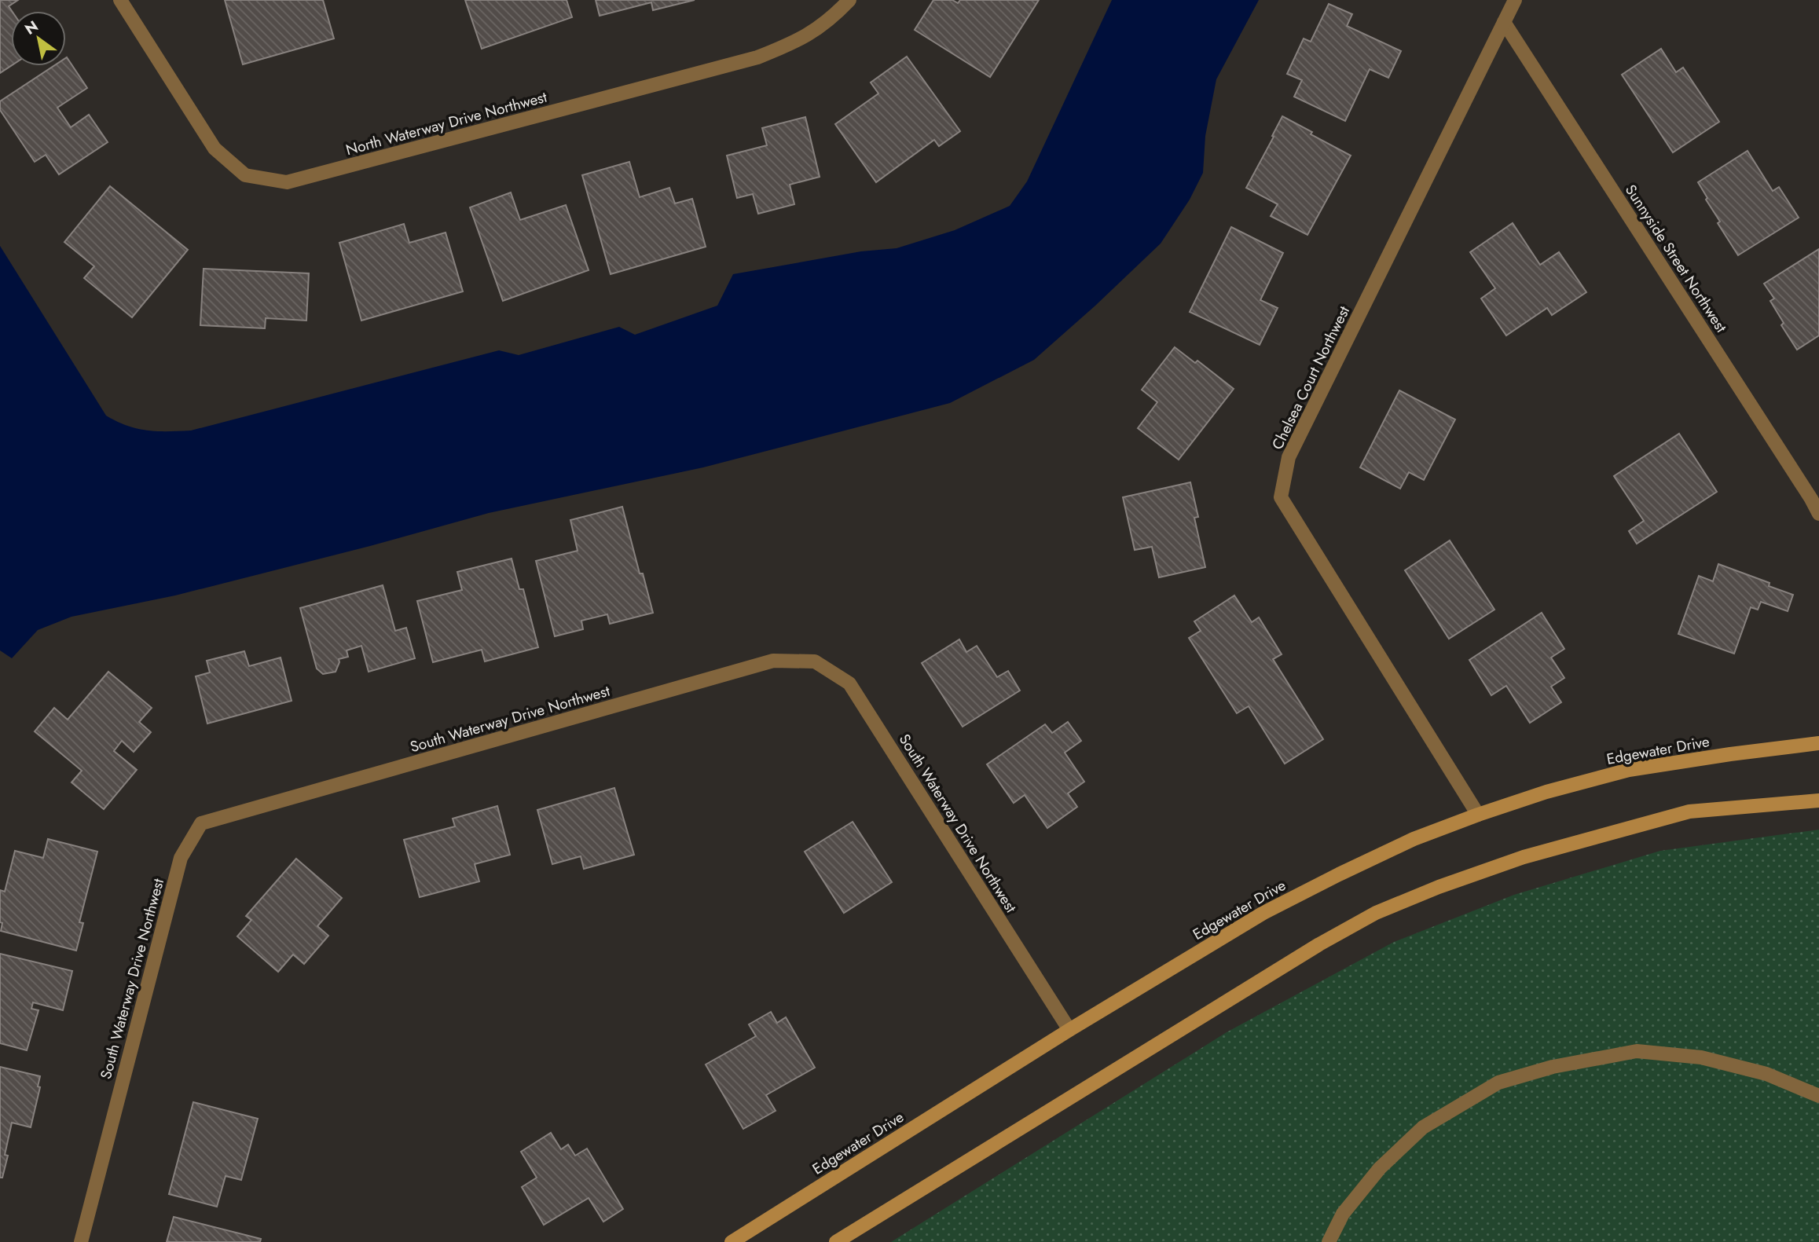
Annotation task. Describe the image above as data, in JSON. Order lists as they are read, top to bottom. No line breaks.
{"streets":{"street":["North Waterway Drive Northwest","Sunnyside Street Northwest","Chelsea Court Northwest","South Waterway Drive Northwest","Edgewater Drive"]},"crossings":[["Sunnyside Street Northwest","Chelsea Court Northwest"],["Chelsea Court Northwest","Edgewater Drive"],["South Waterway Drive Northwest","Edgewater Drive"]],"north":"top left"}
